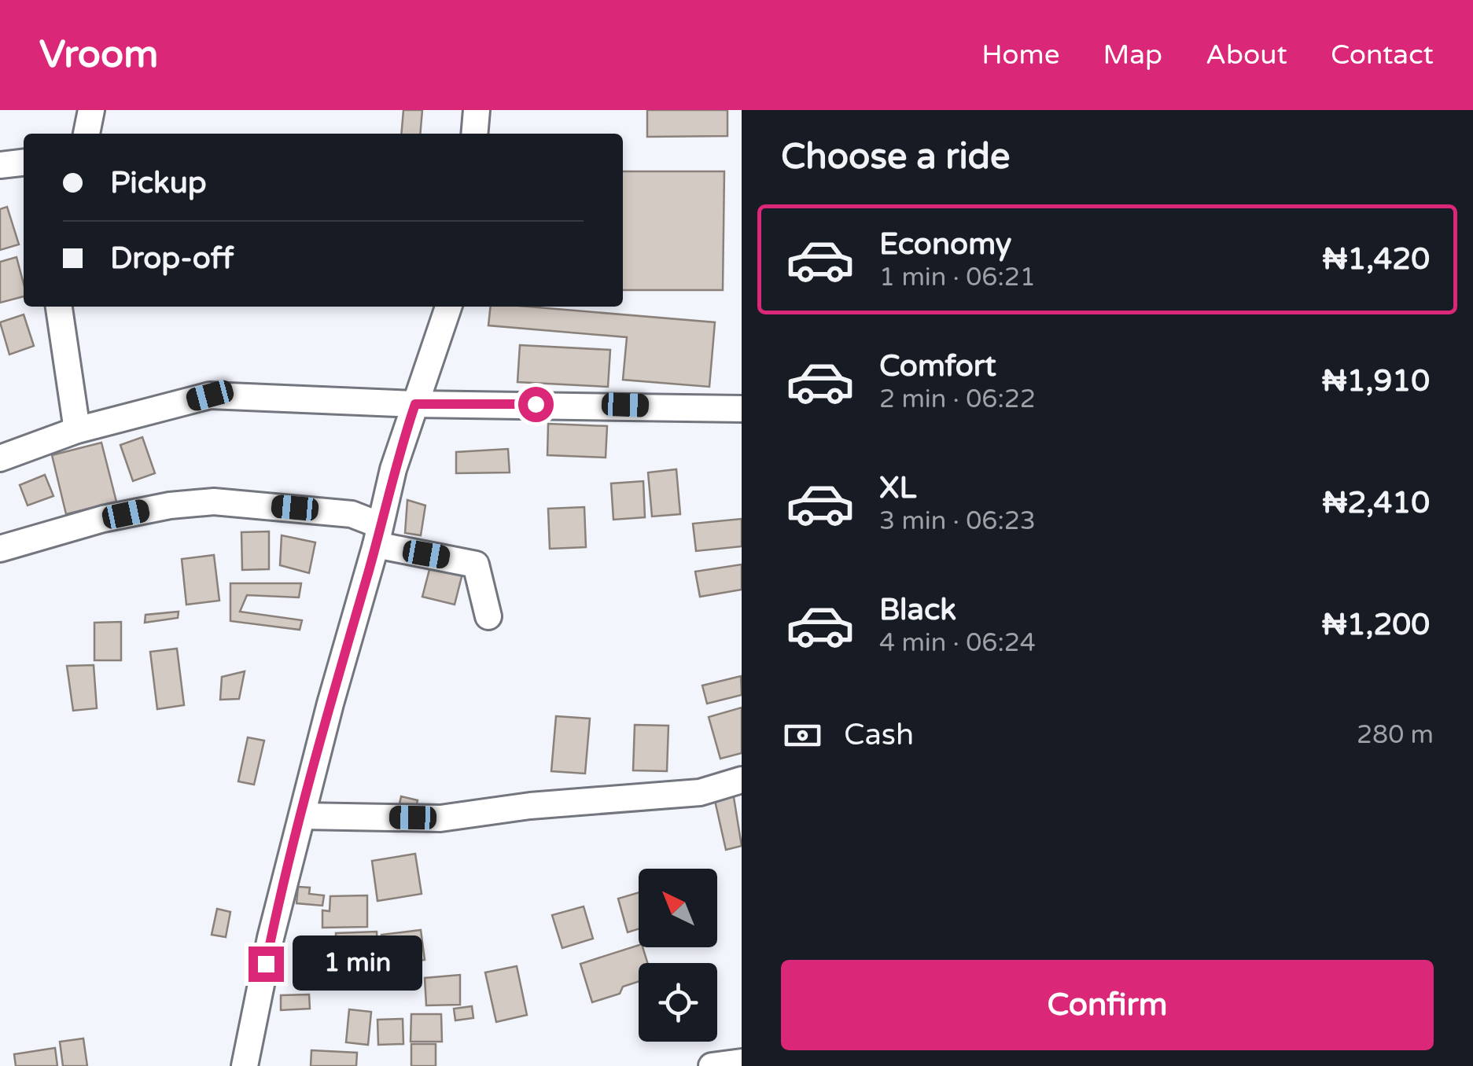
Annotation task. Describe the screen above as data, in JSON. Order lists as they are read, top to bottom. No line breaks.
{"north":"top left","page":{"header":"Vroom","nav":["Home","Map","About","Contact"],"heading":"Choose a ride","banner":["Pickup","Drop-off"],"list":[{"name":"Economy","note":"1 min · 06:21","value":"₦1,420"},{"name":"Comfort","note":"2 min · 06:22","value":"₦1,910"},{"name":"XL","note":"3 min · 06:23","value":"₦2,410"},{"name":"Black","note":"4 min · 06:24","value":"₦1,200"}],"pay":["Cash","280 m"],"bubble":"1 min","buttons":"Confirm"}}
